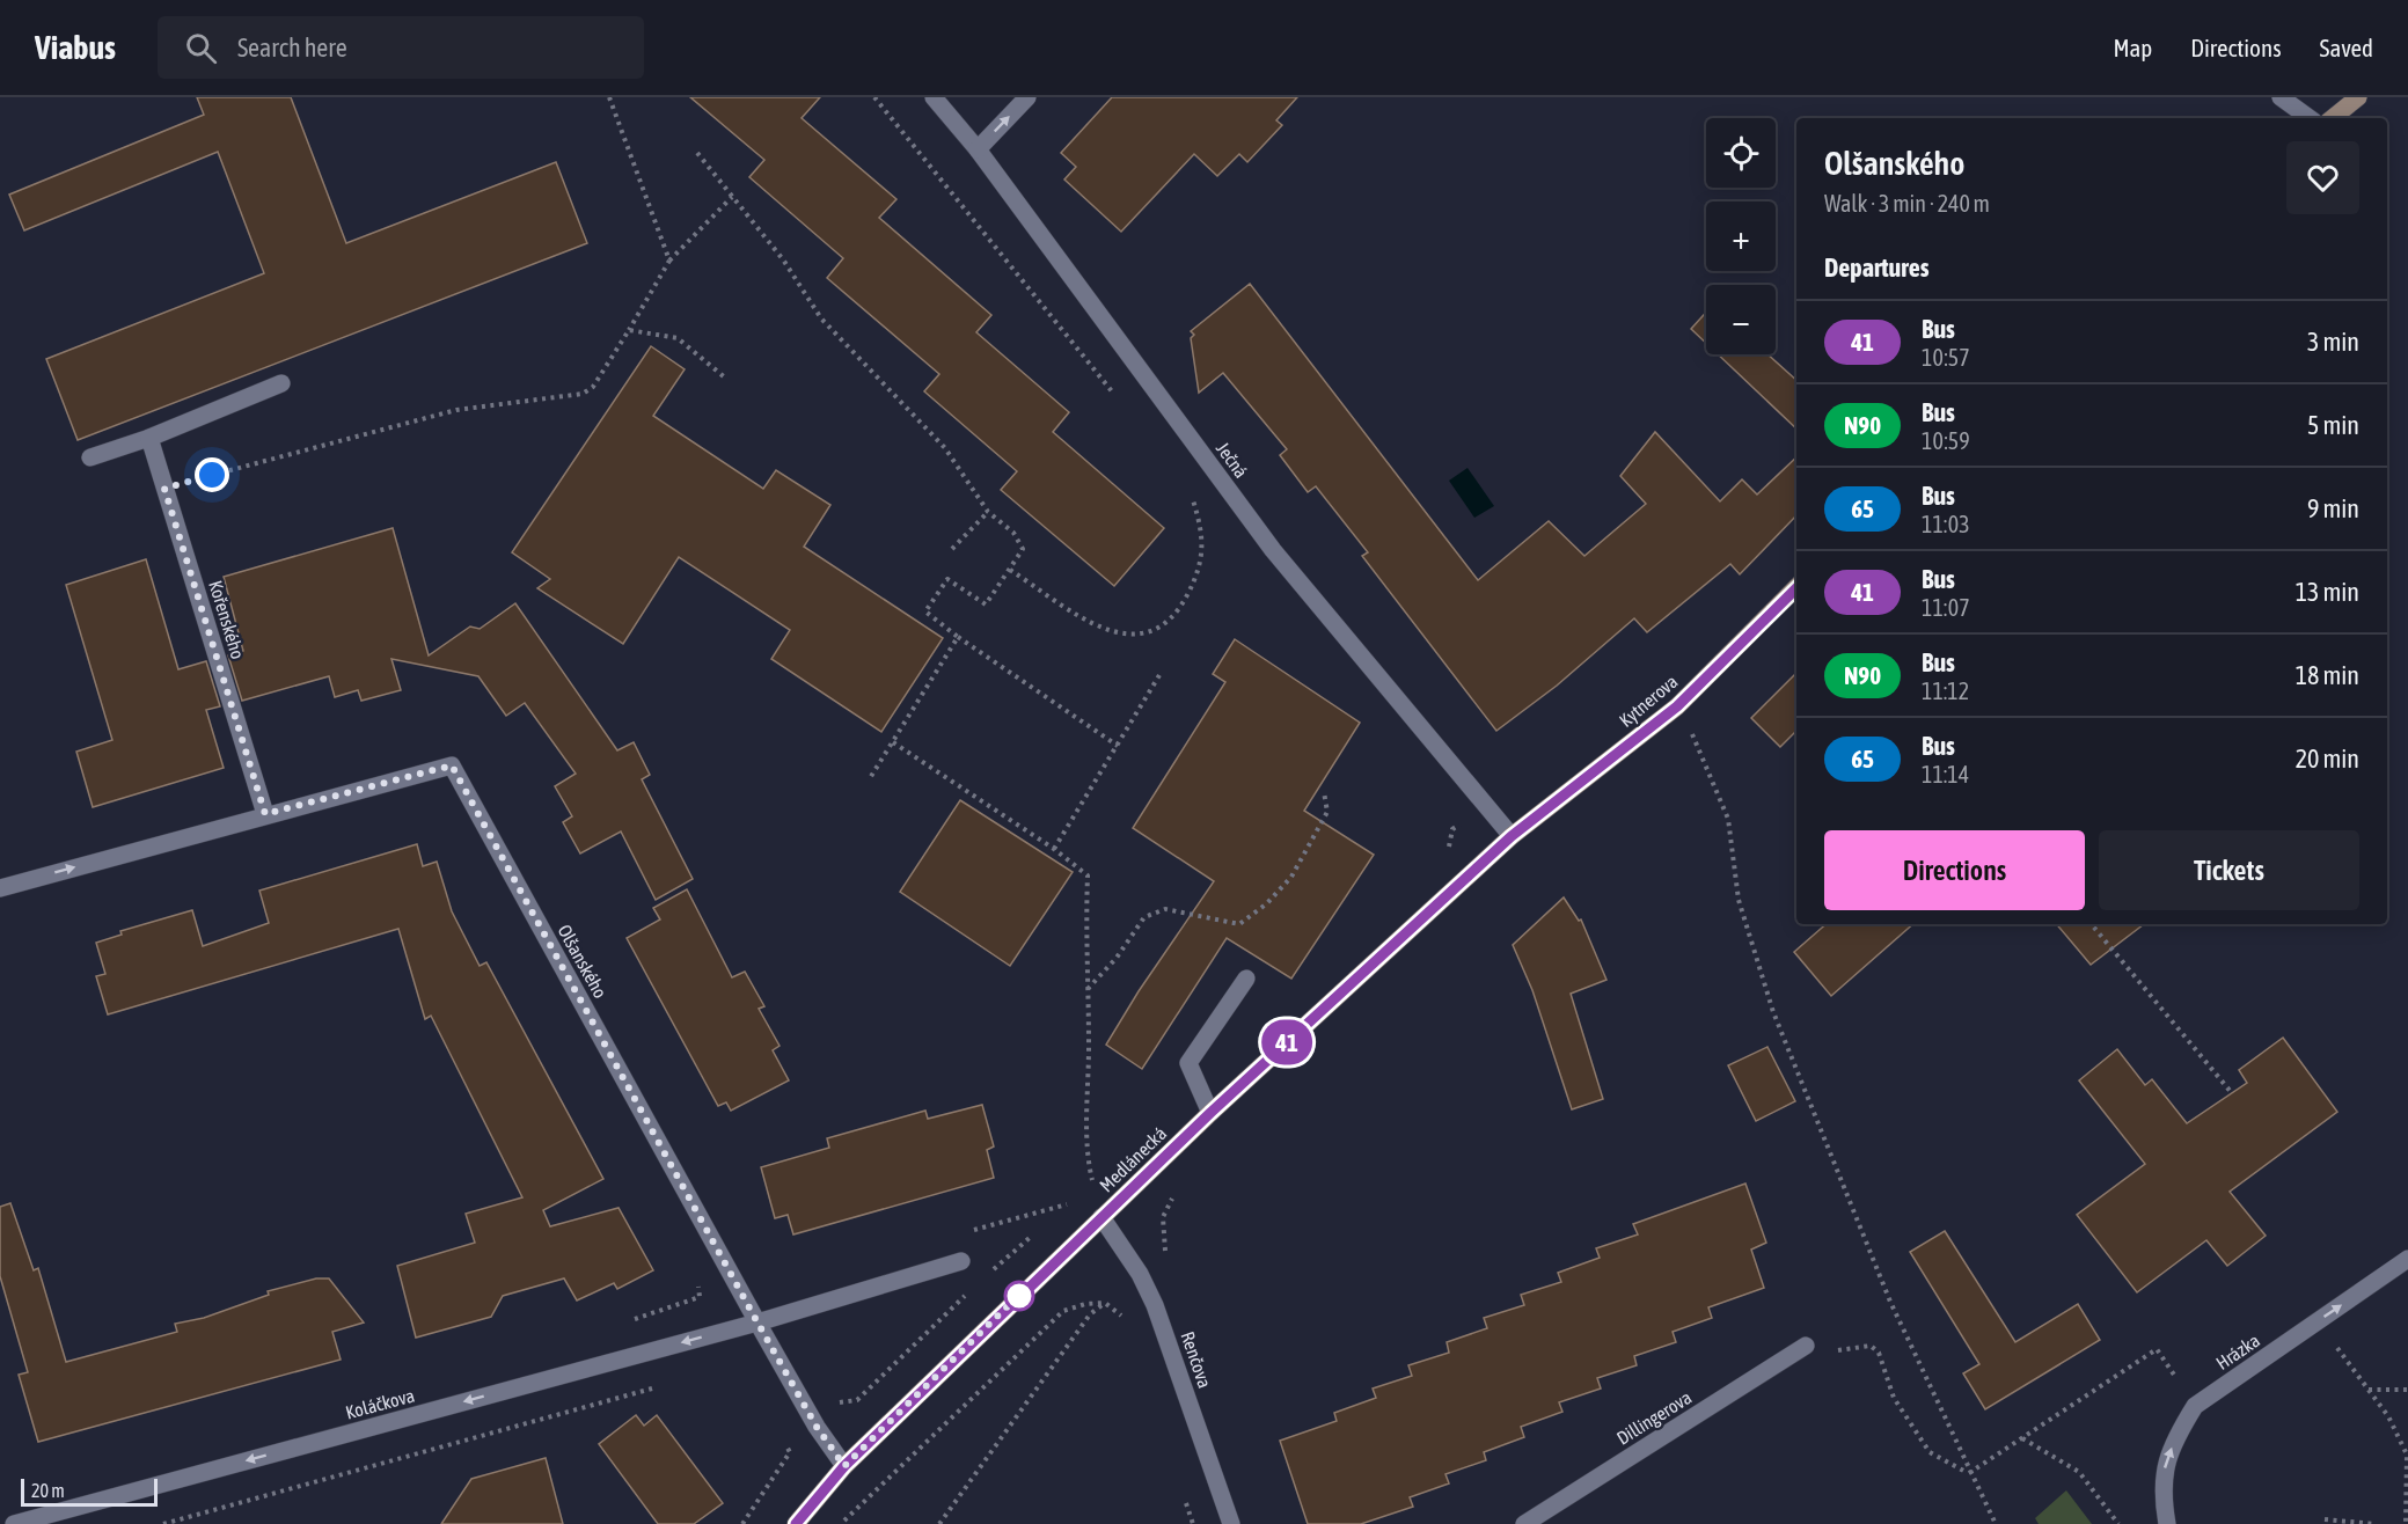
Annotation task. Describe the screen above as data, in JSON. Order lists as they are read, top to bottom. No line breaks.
{"streets":{"street":["Ječná","Kořenského","Kytnerova","Olšanského","Medlánecká","Hrázka","Renčova","Koláčkova","Dillingerova"]},"crossings":[["Ječná","Kytnerova"],["Ječná","Medlánecká"],["Kořenského","Olšanského"],["Kytnerova","Medlánecká"],["Olšanského","Koláčkova"],["Medlánecká","Renčova"]],"one_way":["Hrázka","Koláčkova"],"lines":["bus line 41"],"scale_bar":"20 m","page":{"header":"Viabus","search":"Search here","nav":["Map","Directions","Saved"],"on_map":"41","map_buttons":["+","−"],"heading":[["Olšanského","Walk · 3 min · 240 m"],"Departures"],"list":[{"mark":"41","name":"Bus","note":"10:57","value":"3 min"},{"mark":"N90","name":"Bus","note":"10:59","value":"5 min"},{"mark":"65","name":"Bus","note":"11:03","value":"9 min"},{"mark":"41","name":"Bus","note":"11:07","value":"13 min"},{"mark":"N90","name":"Bus","note":"11:12","value":"18 min"},{"mark":"65","name":"Bus","note":"11:14","value":"20 min"}],"buttons":["Directions","Tickets"],"scale":"20 m"}}
